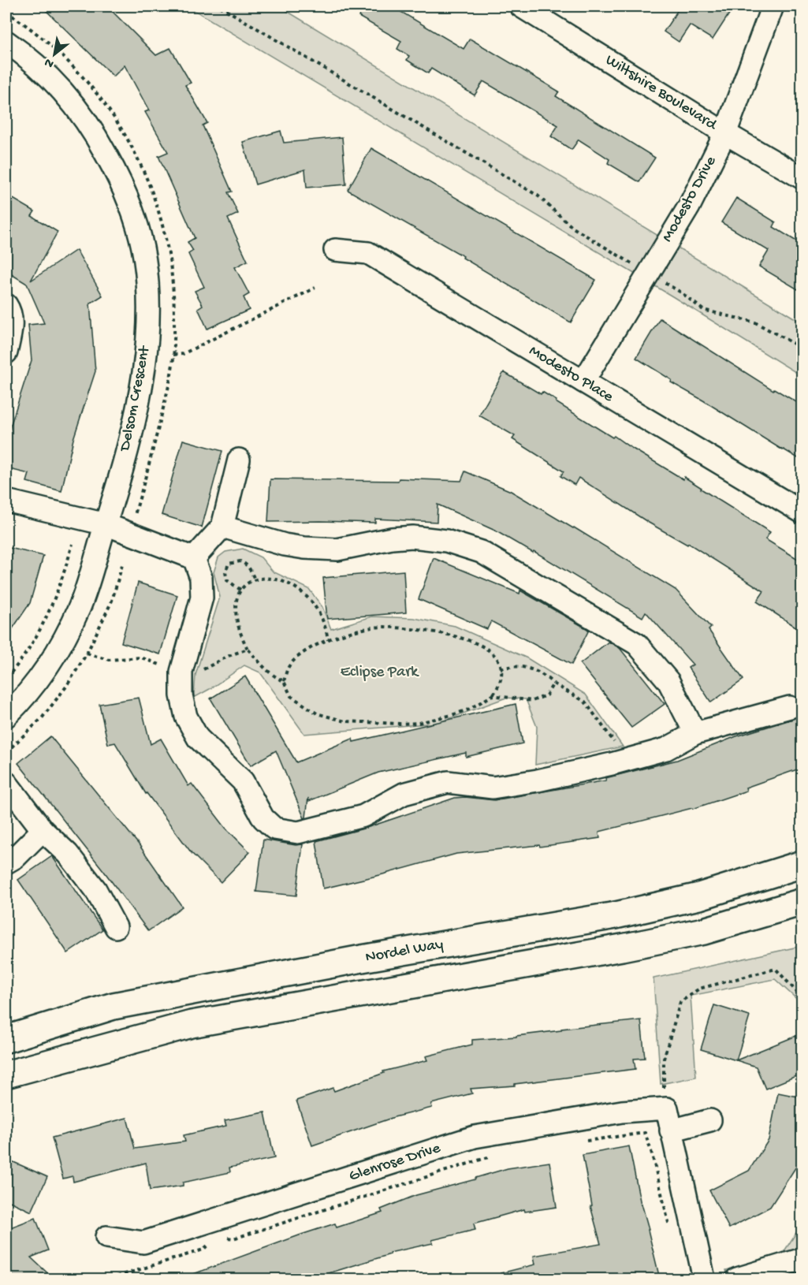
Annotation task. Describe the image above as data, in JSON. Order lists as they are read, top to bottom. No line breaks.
{"streets":{"main road":["Nordel Way"],"street":["Wiltshire Boulevard","Modesto Drive","Modesto Place","Delsom Crescent","Glenrose Drive"]},"crossings":[["Wiltshire Boulevard","Modesto Drive"],["Modesto Drive","Modesto Place"]],"parks":["Eclipse Park"],"north":"bottom left"}
